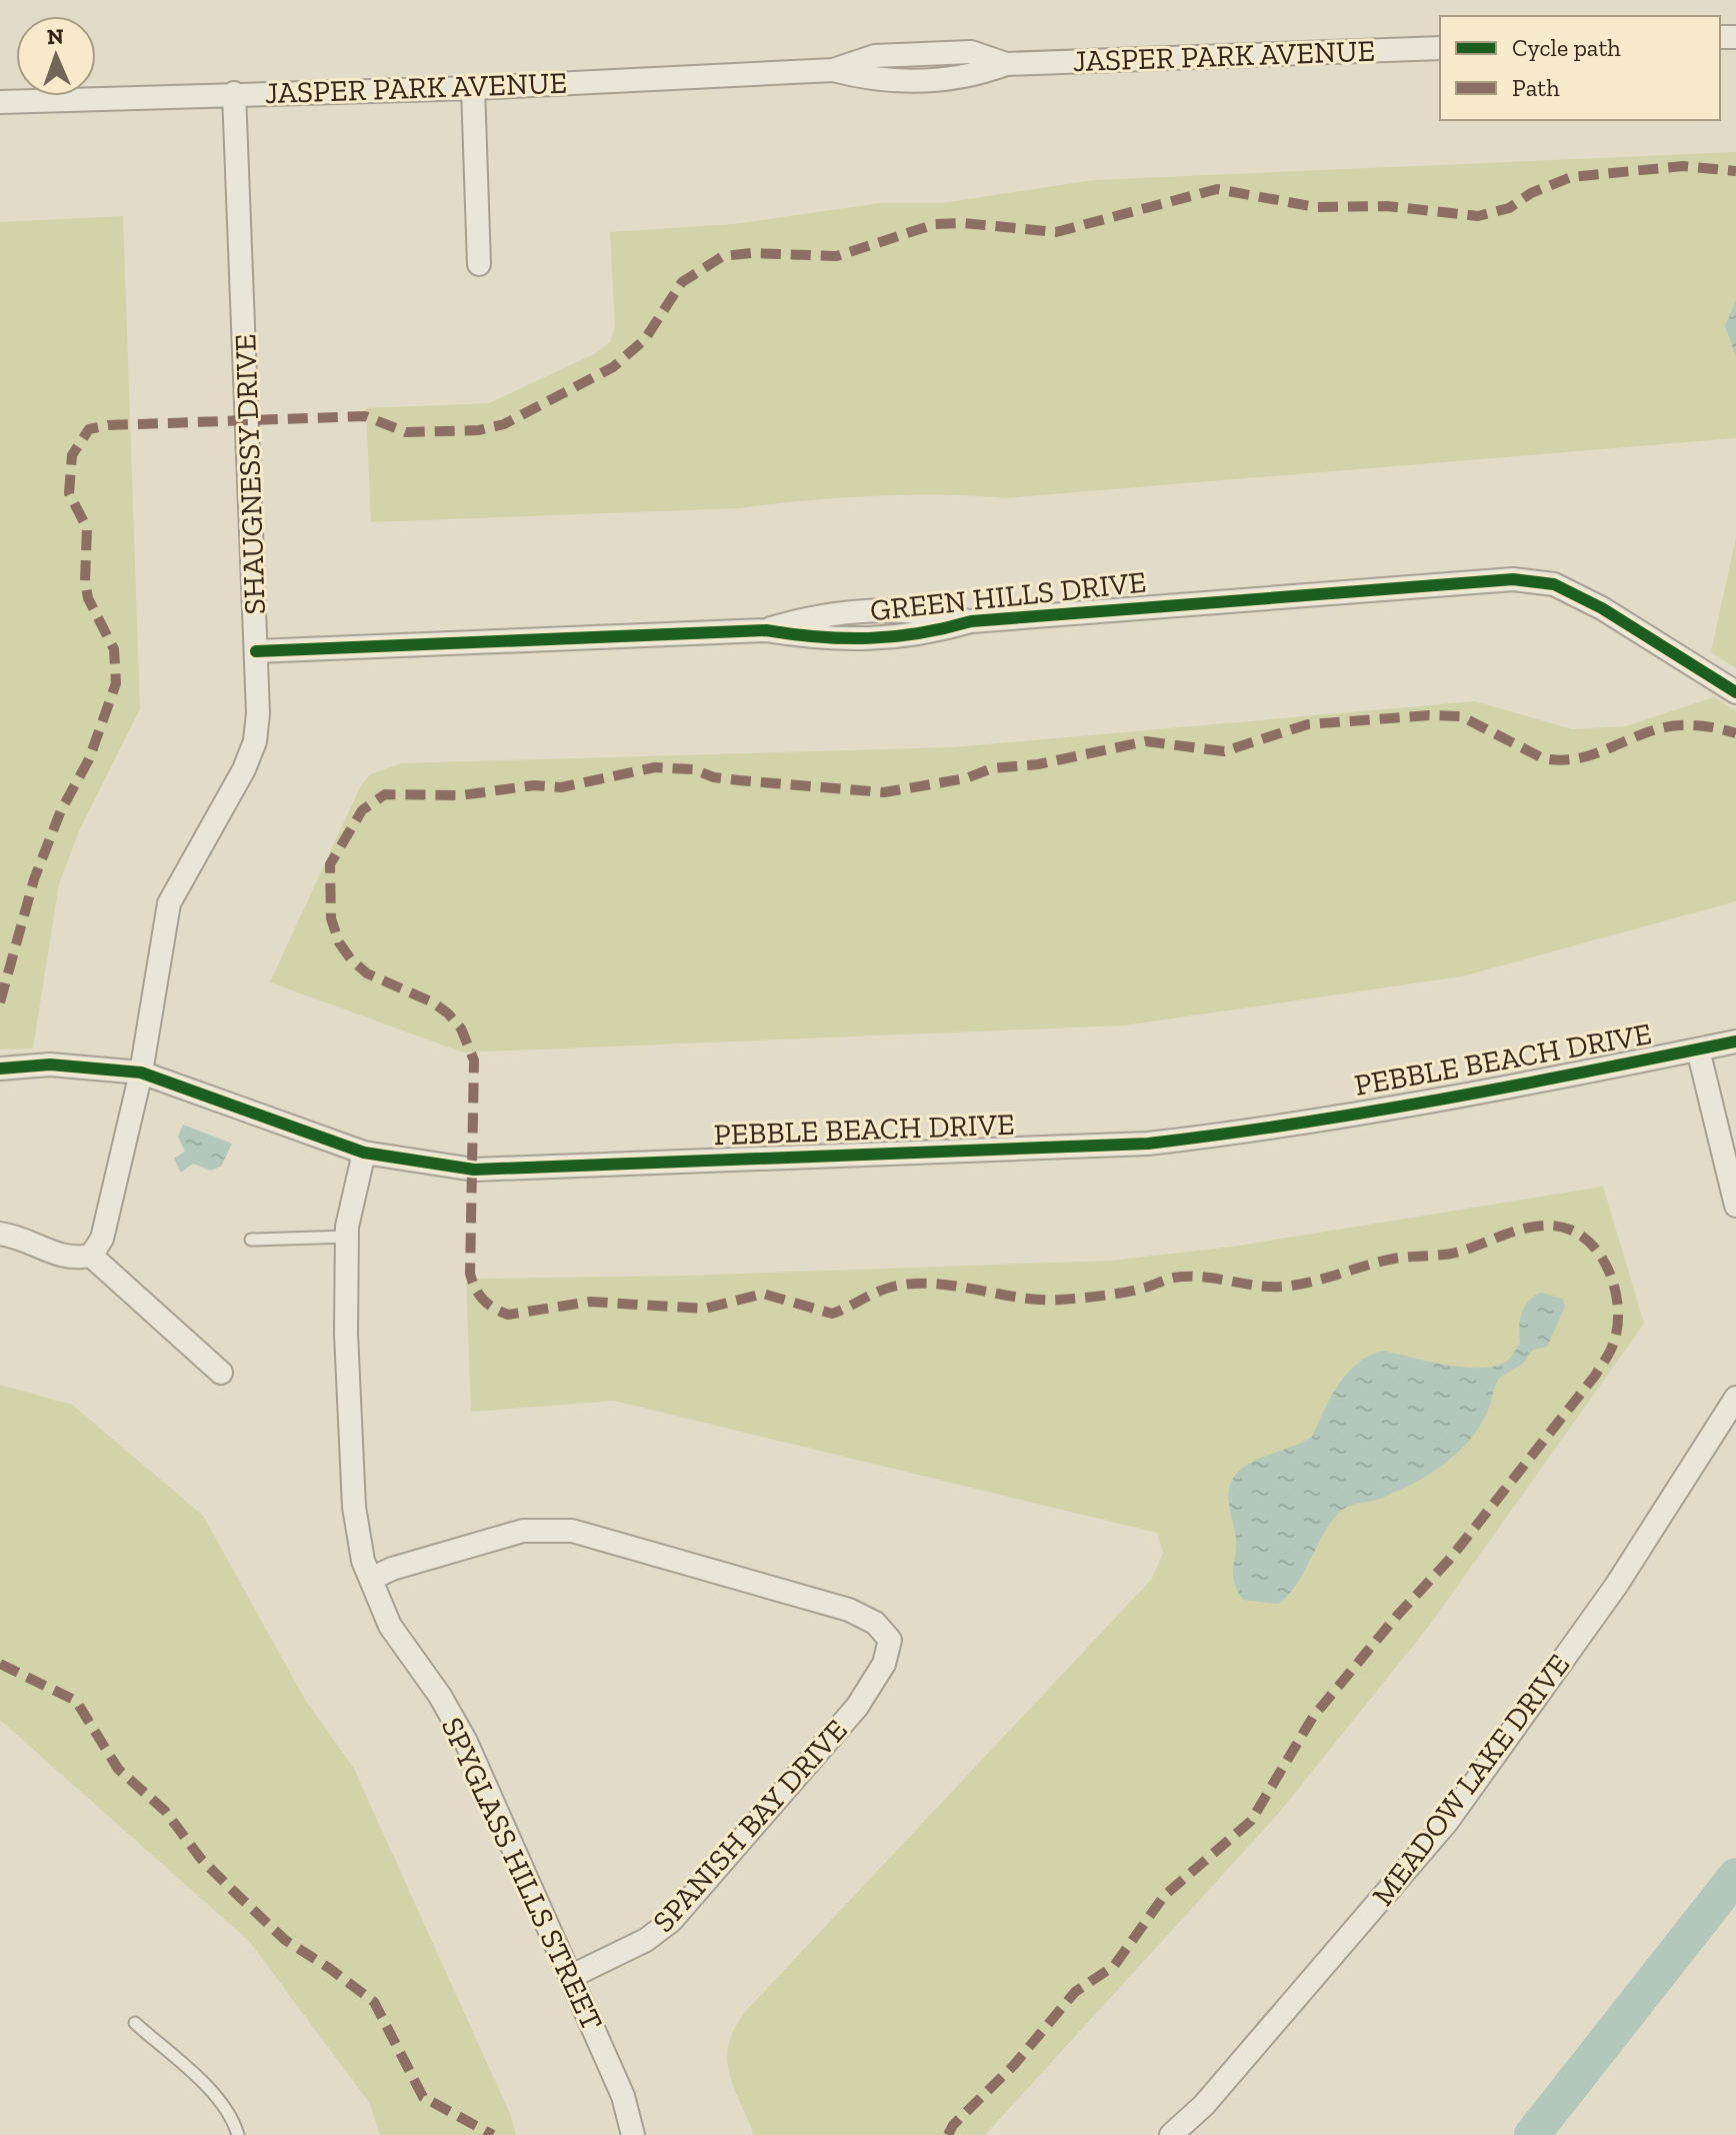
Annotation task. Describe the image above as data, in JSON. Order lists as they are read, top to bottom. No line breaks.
{"streets":{"street":["JASPER PARK AVENUE","SHAUGNESSY DRIVE","GREEN HILLS DRIVE","PEBBLE BEACH DRIVE","MEADOW LAKE DRIVE","SPANISH BAY DRIVE","SPYGLASS HILLS STREET"]},"crossings":[["JASPER PARK AVENUE","SHAUGNESSY DRIVE"],["SHAUGNESSY DRIVE","GREEN HILLS DRIVE"],["SHAUGNESSY DRIVE","PEBBLE BEACH DRIVE"],["PEBBLE BEACH DRIVE","SPYGLASS HILLS STREET"],["SPANISH BAY DRIVE","SPYGLASS HILLS STREET"]],"legend":["Cycle path","Path"],"north":"top"}
